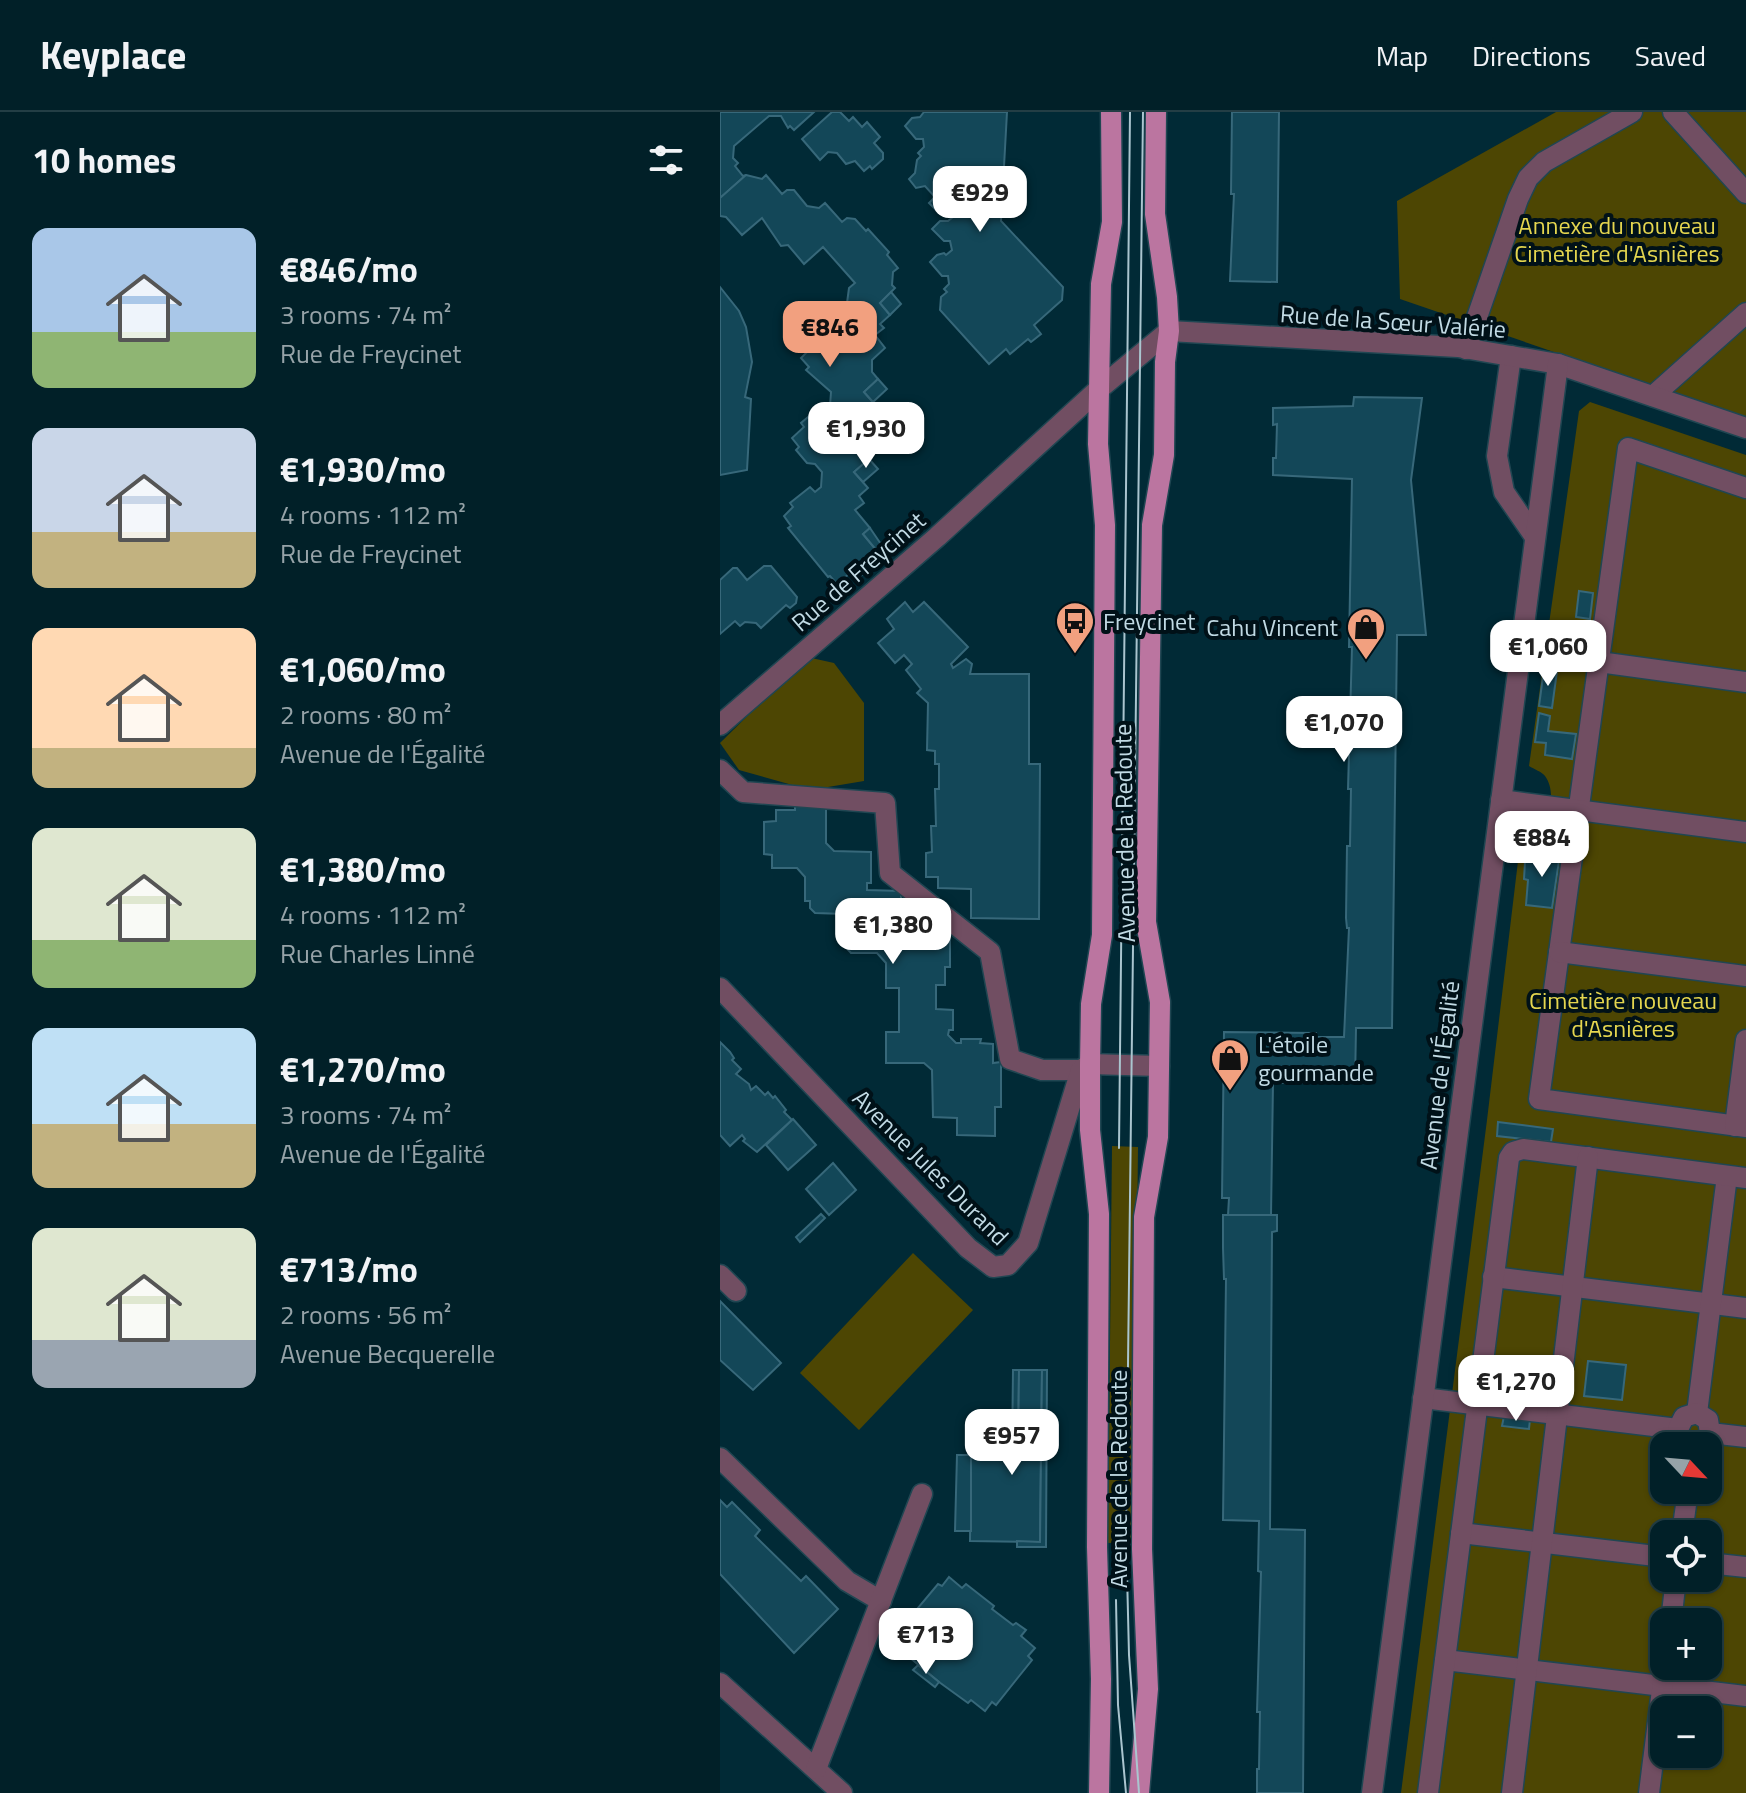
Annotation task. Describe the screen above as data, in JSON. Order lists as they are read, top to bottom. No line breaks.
{"streets":{"main road":["Avenue de la Redoute"],"street":["Rue de la Sœur Valérie","Rue de Freycinet","Avenue de l'Égalité","Avenue Jules Durand"]},"crossings":[["Rue de la Sœur Valérie","Rue de Freycinet"],["Rue de la Sœur Valérie","Avenue de la Redoute"],["Rue de la Sœur Valérie","Avenue de l'Égalité"],["Rue de Freycinet","Avenue de la Redoute"],["Avenue de la Redoute","Avenue Jules Durand"]],"parks":["Annexe du nouveau Cimetière d'Asnières","Cimetière nouveau d'Asnières"],"places":{"bus stop":["Freycinet"],"shop":["Cahu Vincent","L'étoile gourmande"]},"north":"bottom right","page":{"header":"Keyplace","nav":["Map","Directions","Saved"],"heading":"10 homes","price":["€929","€846","€1,930","€1,060","€1,070","€884","€1,380","€1,270","€957","€713"],"list":[{"name":"€846/mo","note":"3 rooms · 74 m² · Rue de Freycinet"},{"name":"€1,930/mo","note":"4 rooms · 112 m² · Rue de Freycinet"},{"name":"€1,060/mo","note":"2 rooms · 80 m² · Avenue de l'Égalité"},{"name":"€1,380/mo","note":"4 rooms · 112 m² · Rue Charles Linné"},{"name":"€1,270/mo","note":"3 rooms · 74 m² · Avenue de l'Égalité"},{"name":"€713/mo","note":"2 rooms · 56 m² · Avenue Becquerelle"}],"map_buttons":["+","−"]}}
